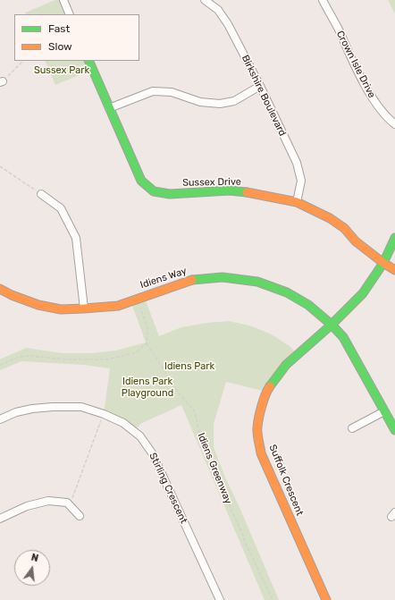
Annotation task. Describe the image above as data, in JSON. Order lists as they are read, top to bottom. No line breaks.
{"streets":{"street":["Crown Isle Drive","Birkshire Boulevard","Sussex Drive","Idiens Way","Suffolk Crescent","Stirling Crescent"],"path":["Idiens Greenway"]},"crossings":[["Birkshire Boulevard","Sussex Drive"],["Sussex Drive","Suffolk Crescent"],["Idiens Way","Suffolk Crescent"]],"parks":["Sussex Park","Idiens Park","Idiens Park Playground"],"legend":["Fast","Slow"],"north":"top"}
